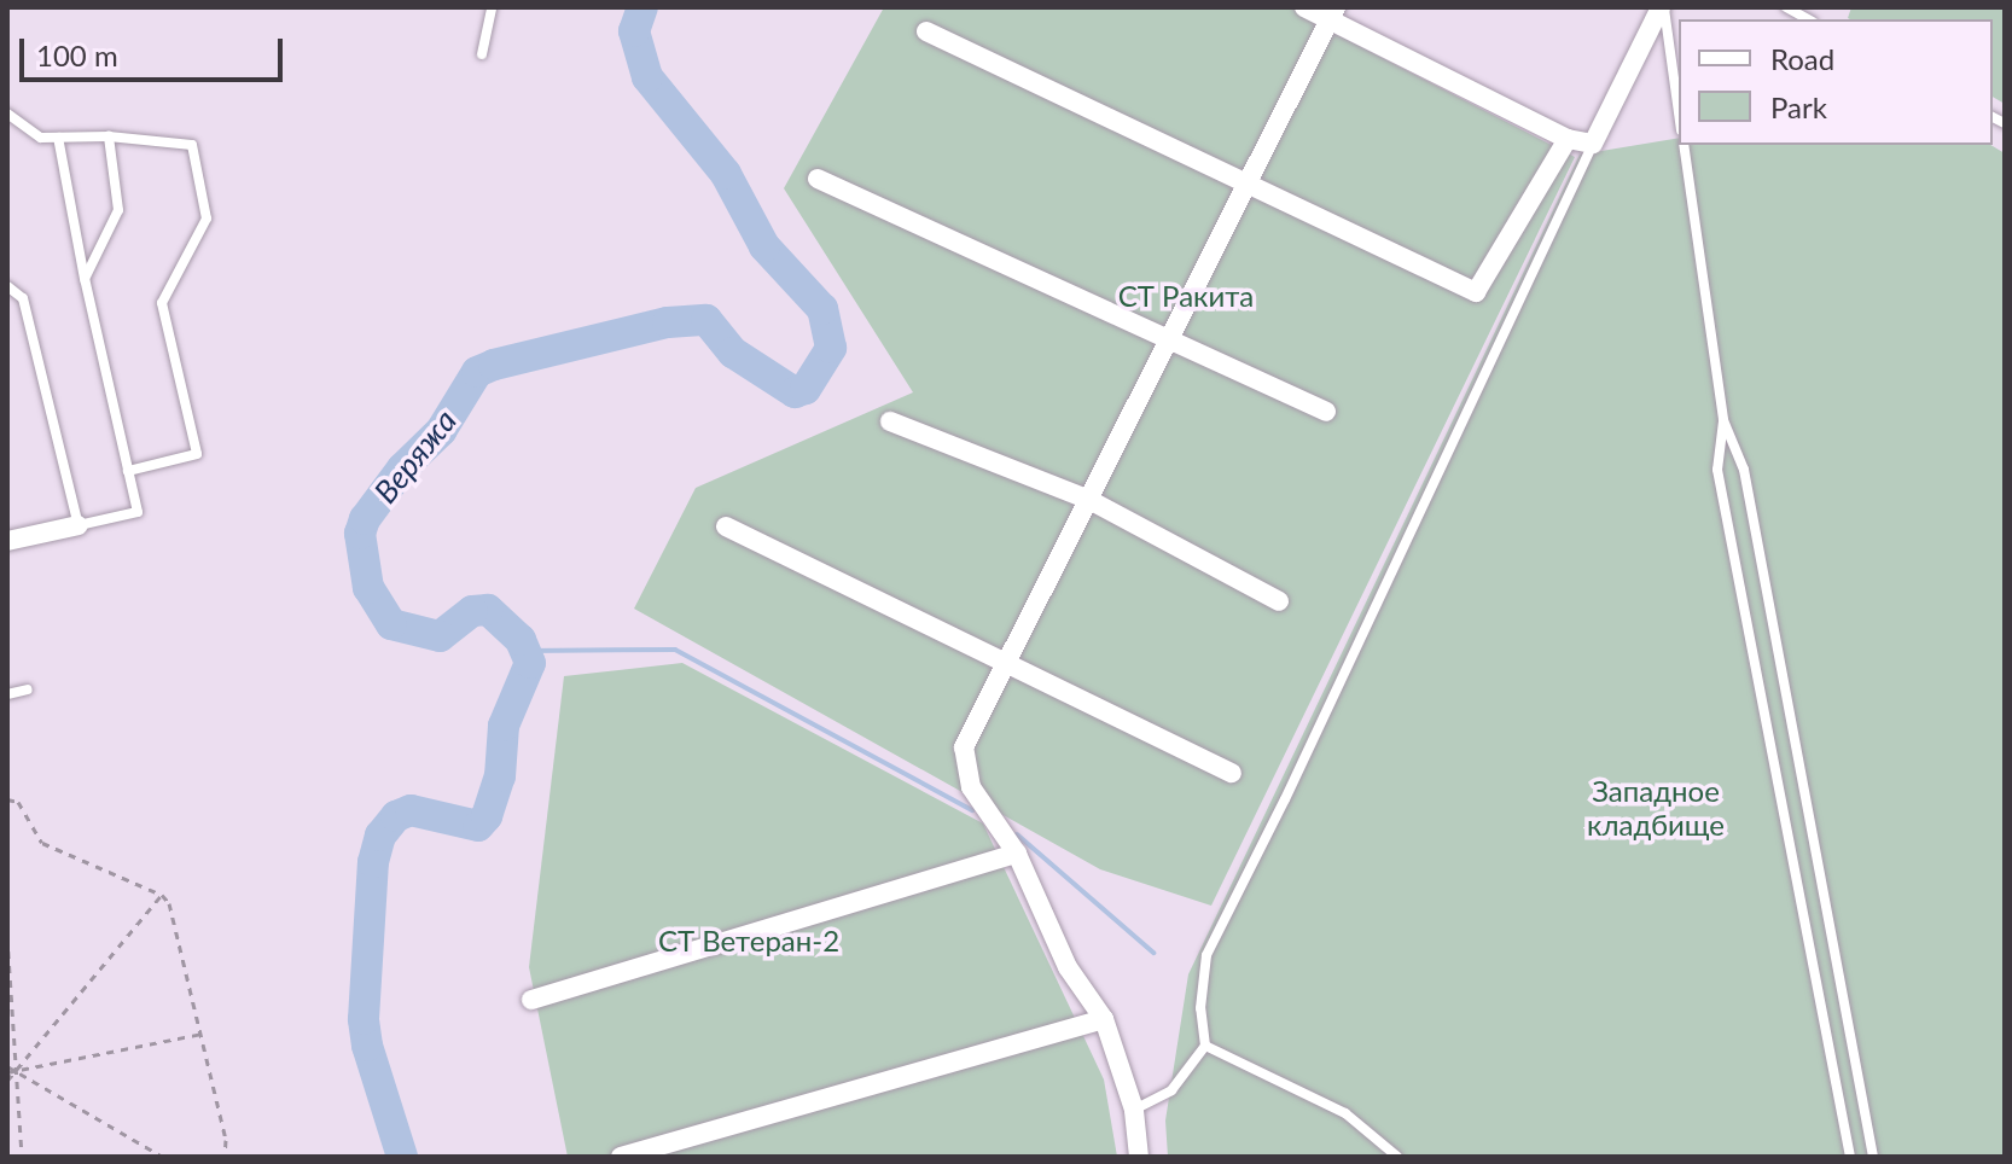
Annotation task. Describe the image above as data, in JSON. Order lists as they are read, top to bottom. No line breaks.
{"water":["Веряжа"],"parks":["СТ Ракита","Западное кладбище","СТ Ветеран-2"],"legend":["Road","Park"],"scale_bar":"100 m"}
